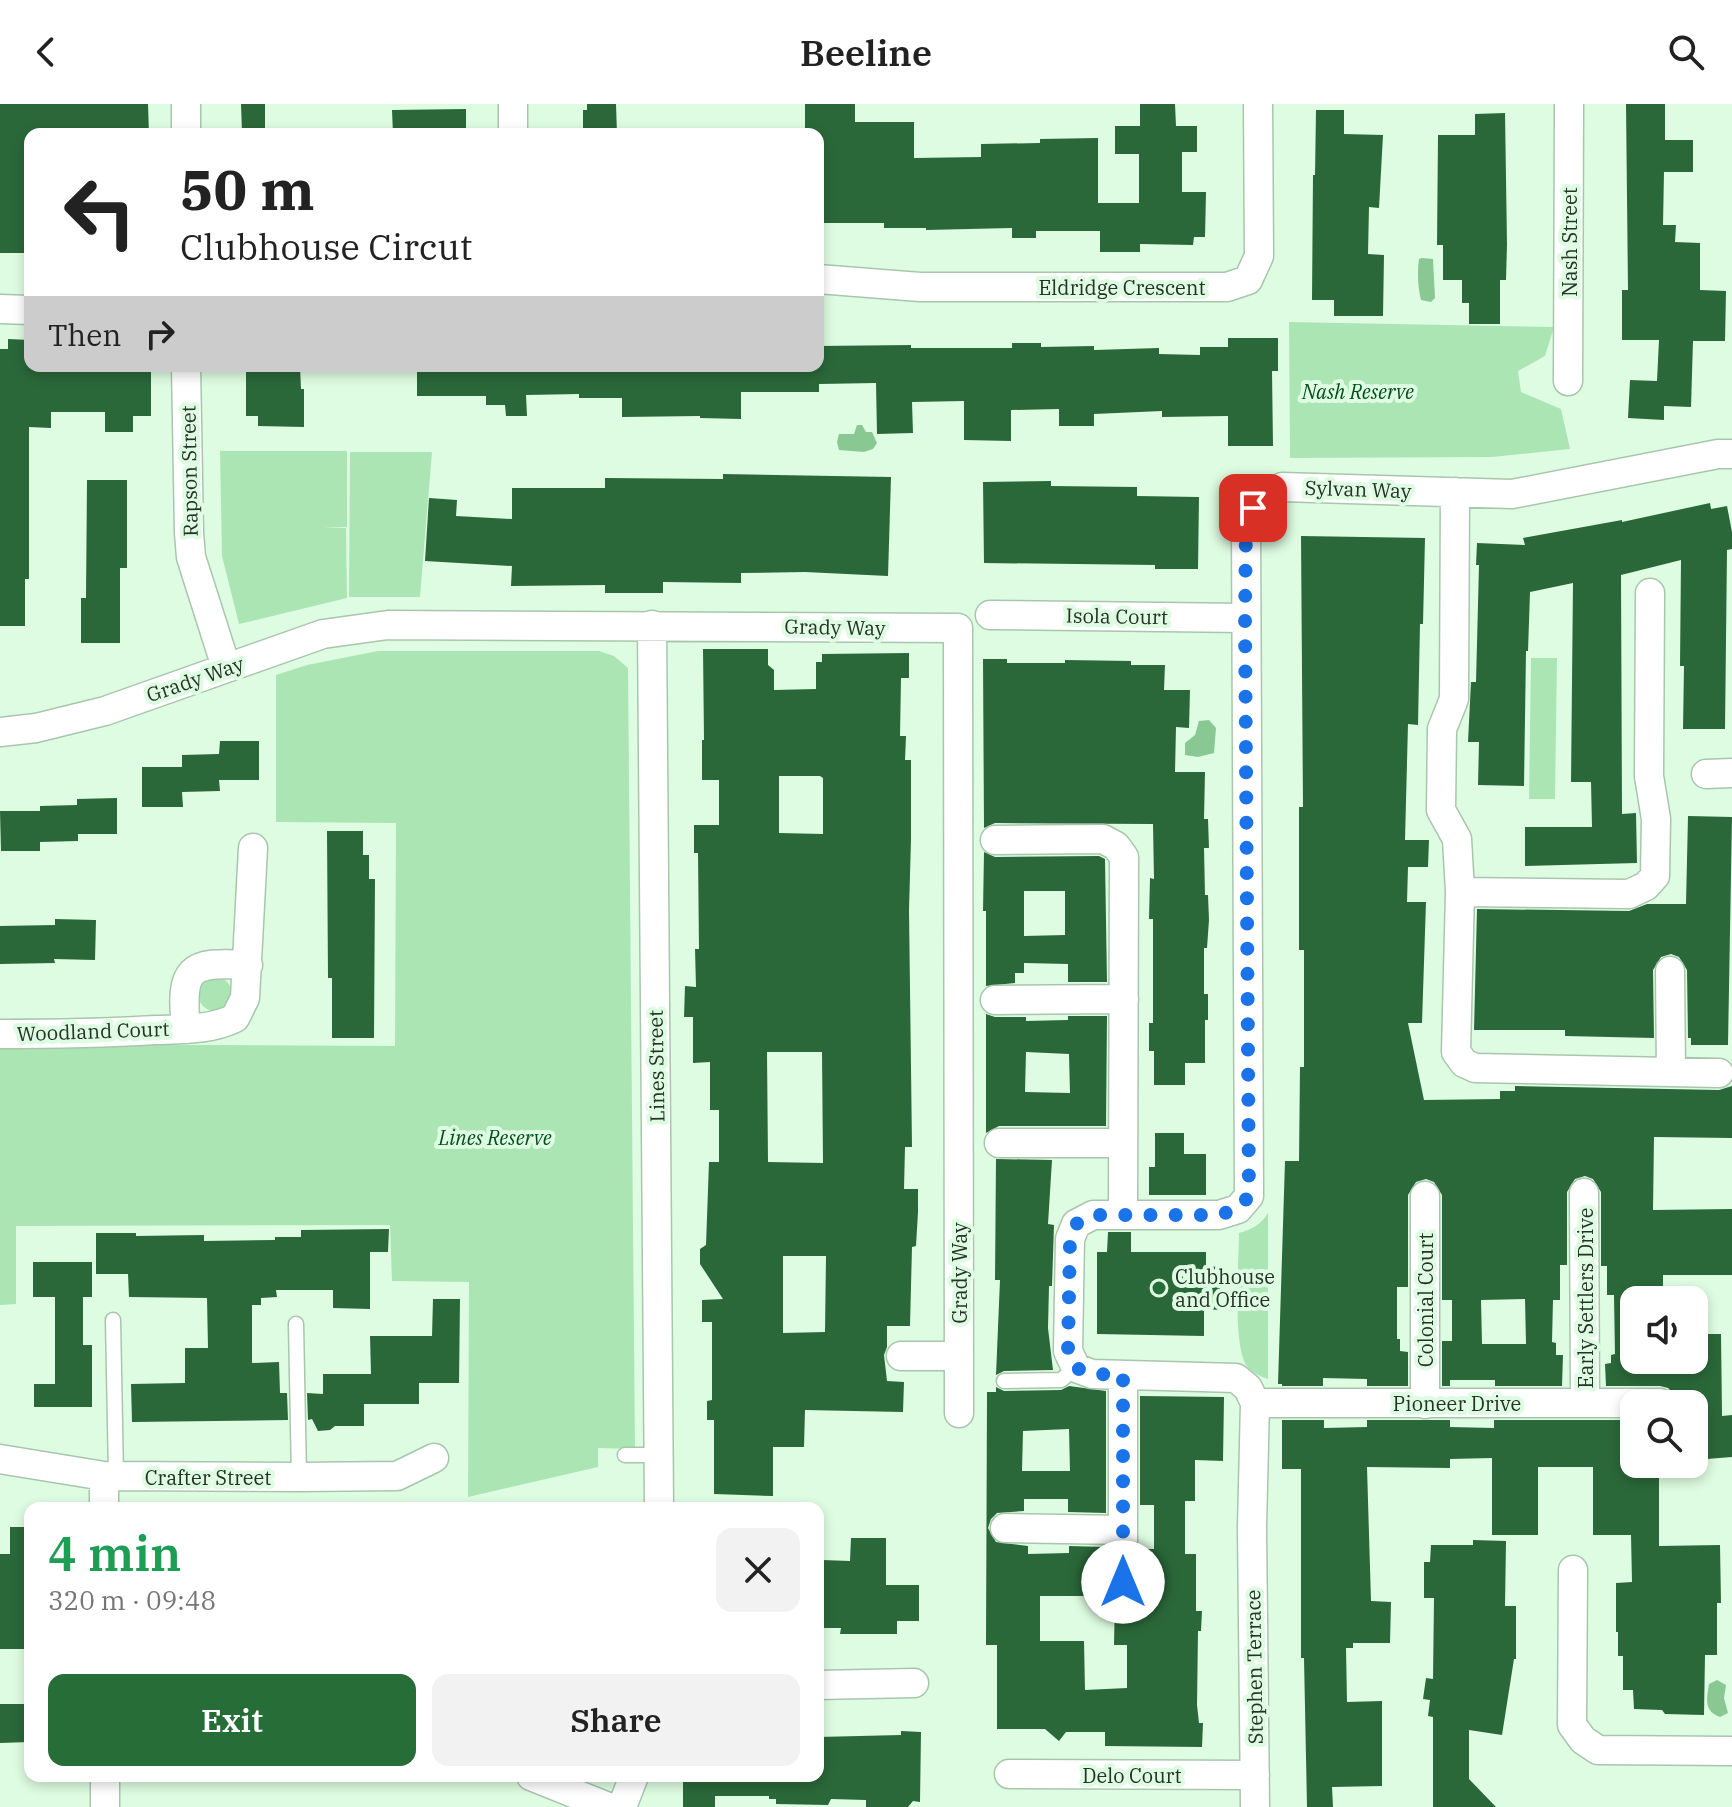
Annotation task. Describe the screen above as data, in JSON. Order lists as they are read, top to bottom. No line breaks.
{"streets":{"street":["Nash Street","Eldridge Crescent","Rapson Street","Sylvan Way","Isola Court","Grady Way","Woodland Court","Lines Street","Early Settlers Drive","Colonial Court","Pioneer Drive","Crafter Street","Stephen Terrace","Delo Court"]},"crossings":[["Rapson Street","Grady Way"],["Sylvan Way","Isola Court"],["Grady Way","Lines Street"],["Early Settlers Drive","Pioneer Drive"],["Colonial Court","Pioneer Drive"],["Pioneer Drive","Stephen Terrace"],["Stephen Terrace","Delo Court"]],"parks":["Nash Reserve","Lines Reserve"],"places":["Clubhouse and Office"],"page":{"header":"Beeline","turn":["50 m","Clubhouse Circut"],"then":"Then","heading":["4 min","320 m · 09:48"],"buttons":["Exit","Share"]}}
